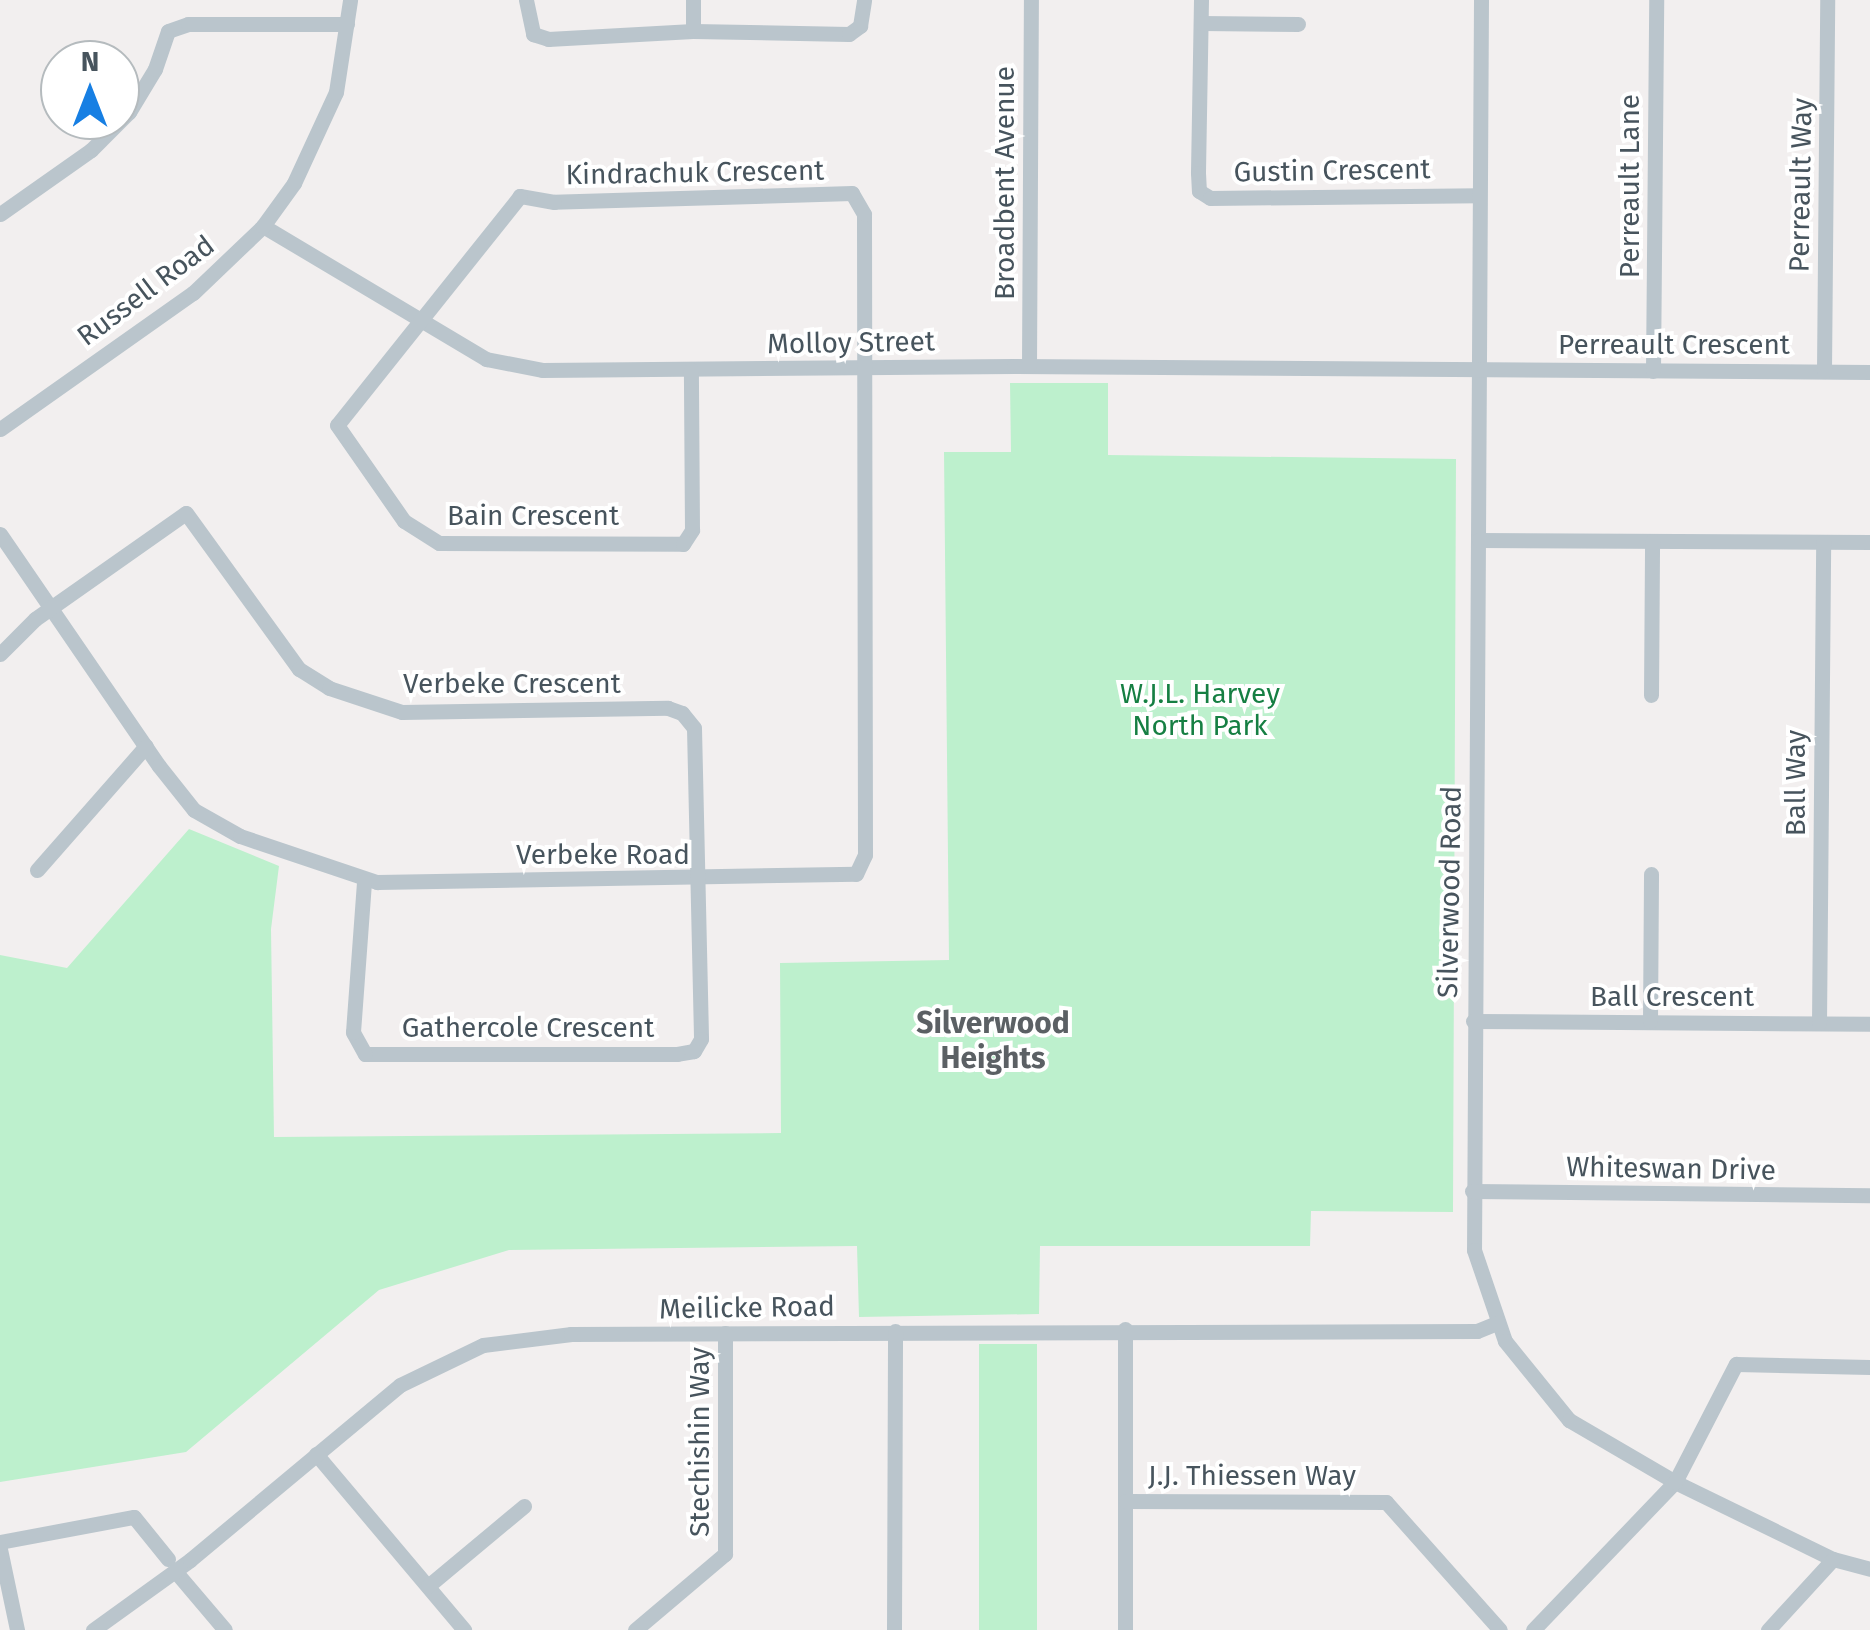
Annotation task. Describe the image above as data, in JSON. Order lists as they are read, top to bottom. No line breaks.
{"streets":{"street":["Gustin Crescent","Kindrachuk Crescent","Broadbent Avenue","Perreault Way","Perreault Lane","Russell Road","Molloy Street","Perreault Crescent","Bain Crescent","Verbeke Crescent","Ball Way","Verbeke Road","Silverwood Road","Ball Crescent","Gathercole Crescent","Whiteswan Drive","Meilicke Road","Stechishin Way","J.J. Thiessen Way"]},"crossings":[["Gustin Crescent","Silverwood Road"],["Kindrachuk Crescent","Molloy Street"],["Kindrachuk Crescent","Bain Crescent"],["Kindrachuk Crescent","Verbeke Road"],["Broadbent Avenue","Molloy Street"],["Perreault Way","Perreault Crescent"],["Perreault Lane","Perreault Crescent"],["Russell Road","Molloy Street"],["Molloy Street","Perreault Crescent"],["Molloy Street","Bain Crescent"],["Molloy Street","Verbeke Road"],["Molloy Street","Silverwood Road"],["Perreault Crescent","Silverwood Road"],["Verbeke Crescent","Verbeke Road"],["Verbeke Crescent","Gathercole Crescent"],["Ball Way","Ball Crescent"],["Verbeke Road","Gathercole Crescent"],["Silverwood Road","Ball Crescent"],["Silverwood Road","Whiteswan Drive"],["Silverwood Road","Meilicke Road"],["Meilicke Road","Stechishin Way"]],"districts":["Silverwood Heights"],"parks":["W.J.L. Harvey North Park"],"north":"top"}
